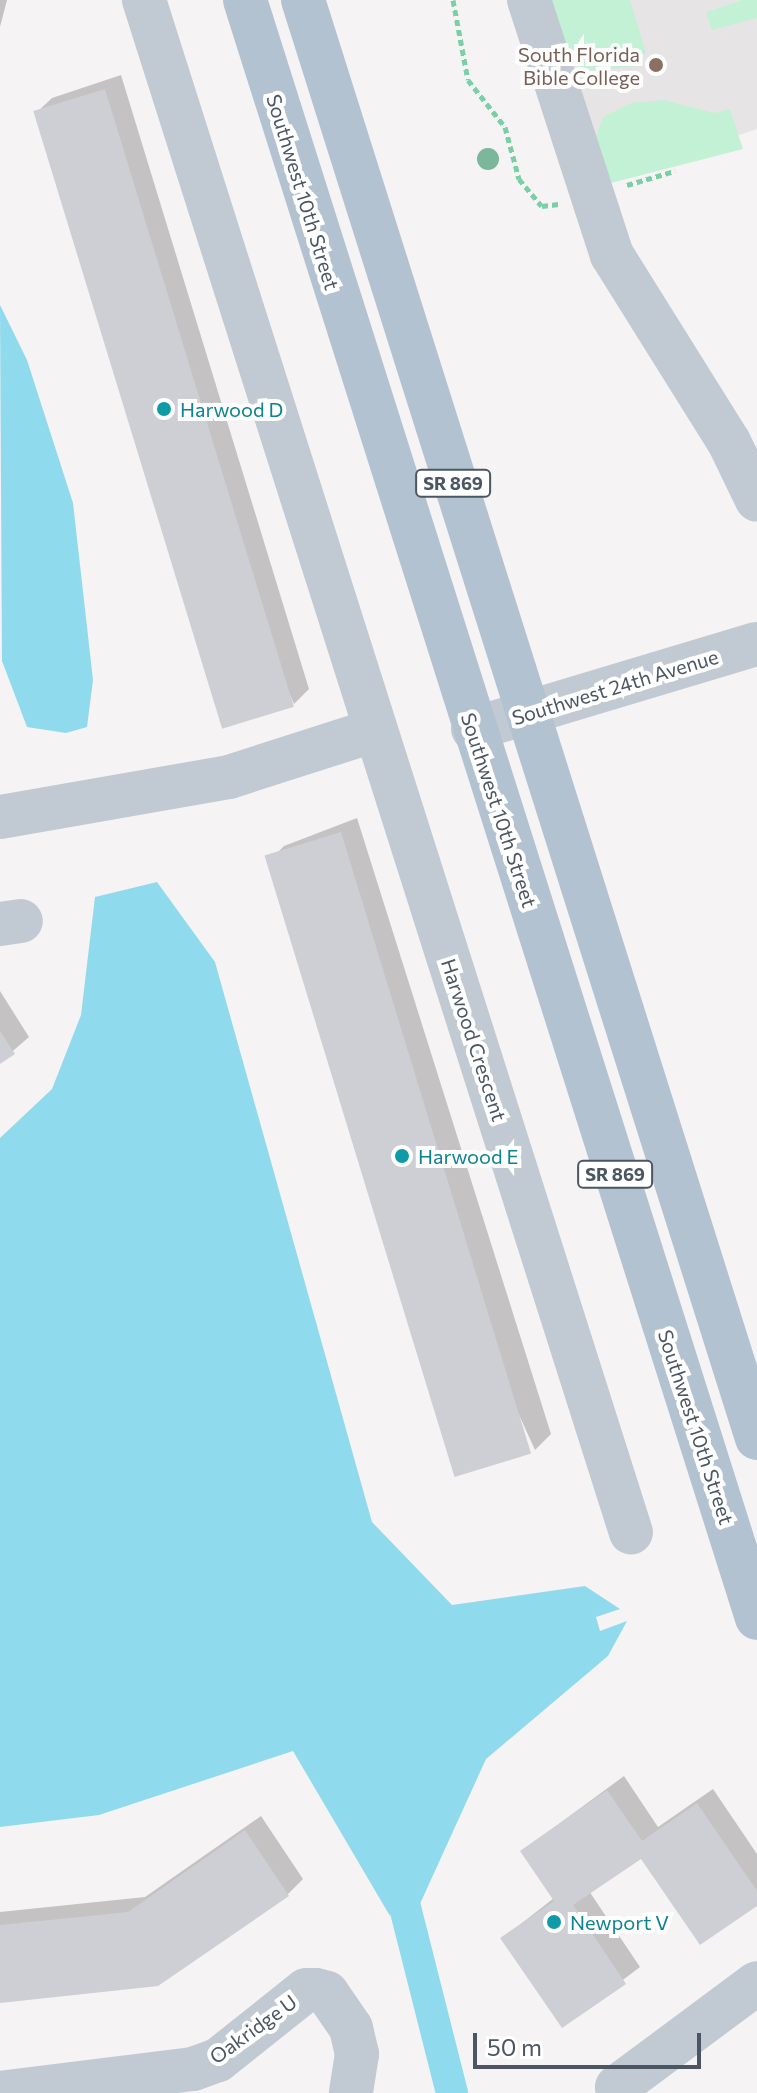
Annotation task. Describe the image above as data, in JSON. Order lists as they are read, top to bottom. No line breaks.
{"streets":{"main road":["Southwest 10th Street","SR 869"],"street":["Southwest 24th Avenue","Harwood Crescent","Oakridge U"]},"crossings":[["Southwest 10th Street","Southwest 24th Avenue"],["SR 869","Southwest 24th Avenue"]],"places":["South Florida Bible College","Harwood D","Harwood E","Newport V"],"scale_bar":"50 m"}
